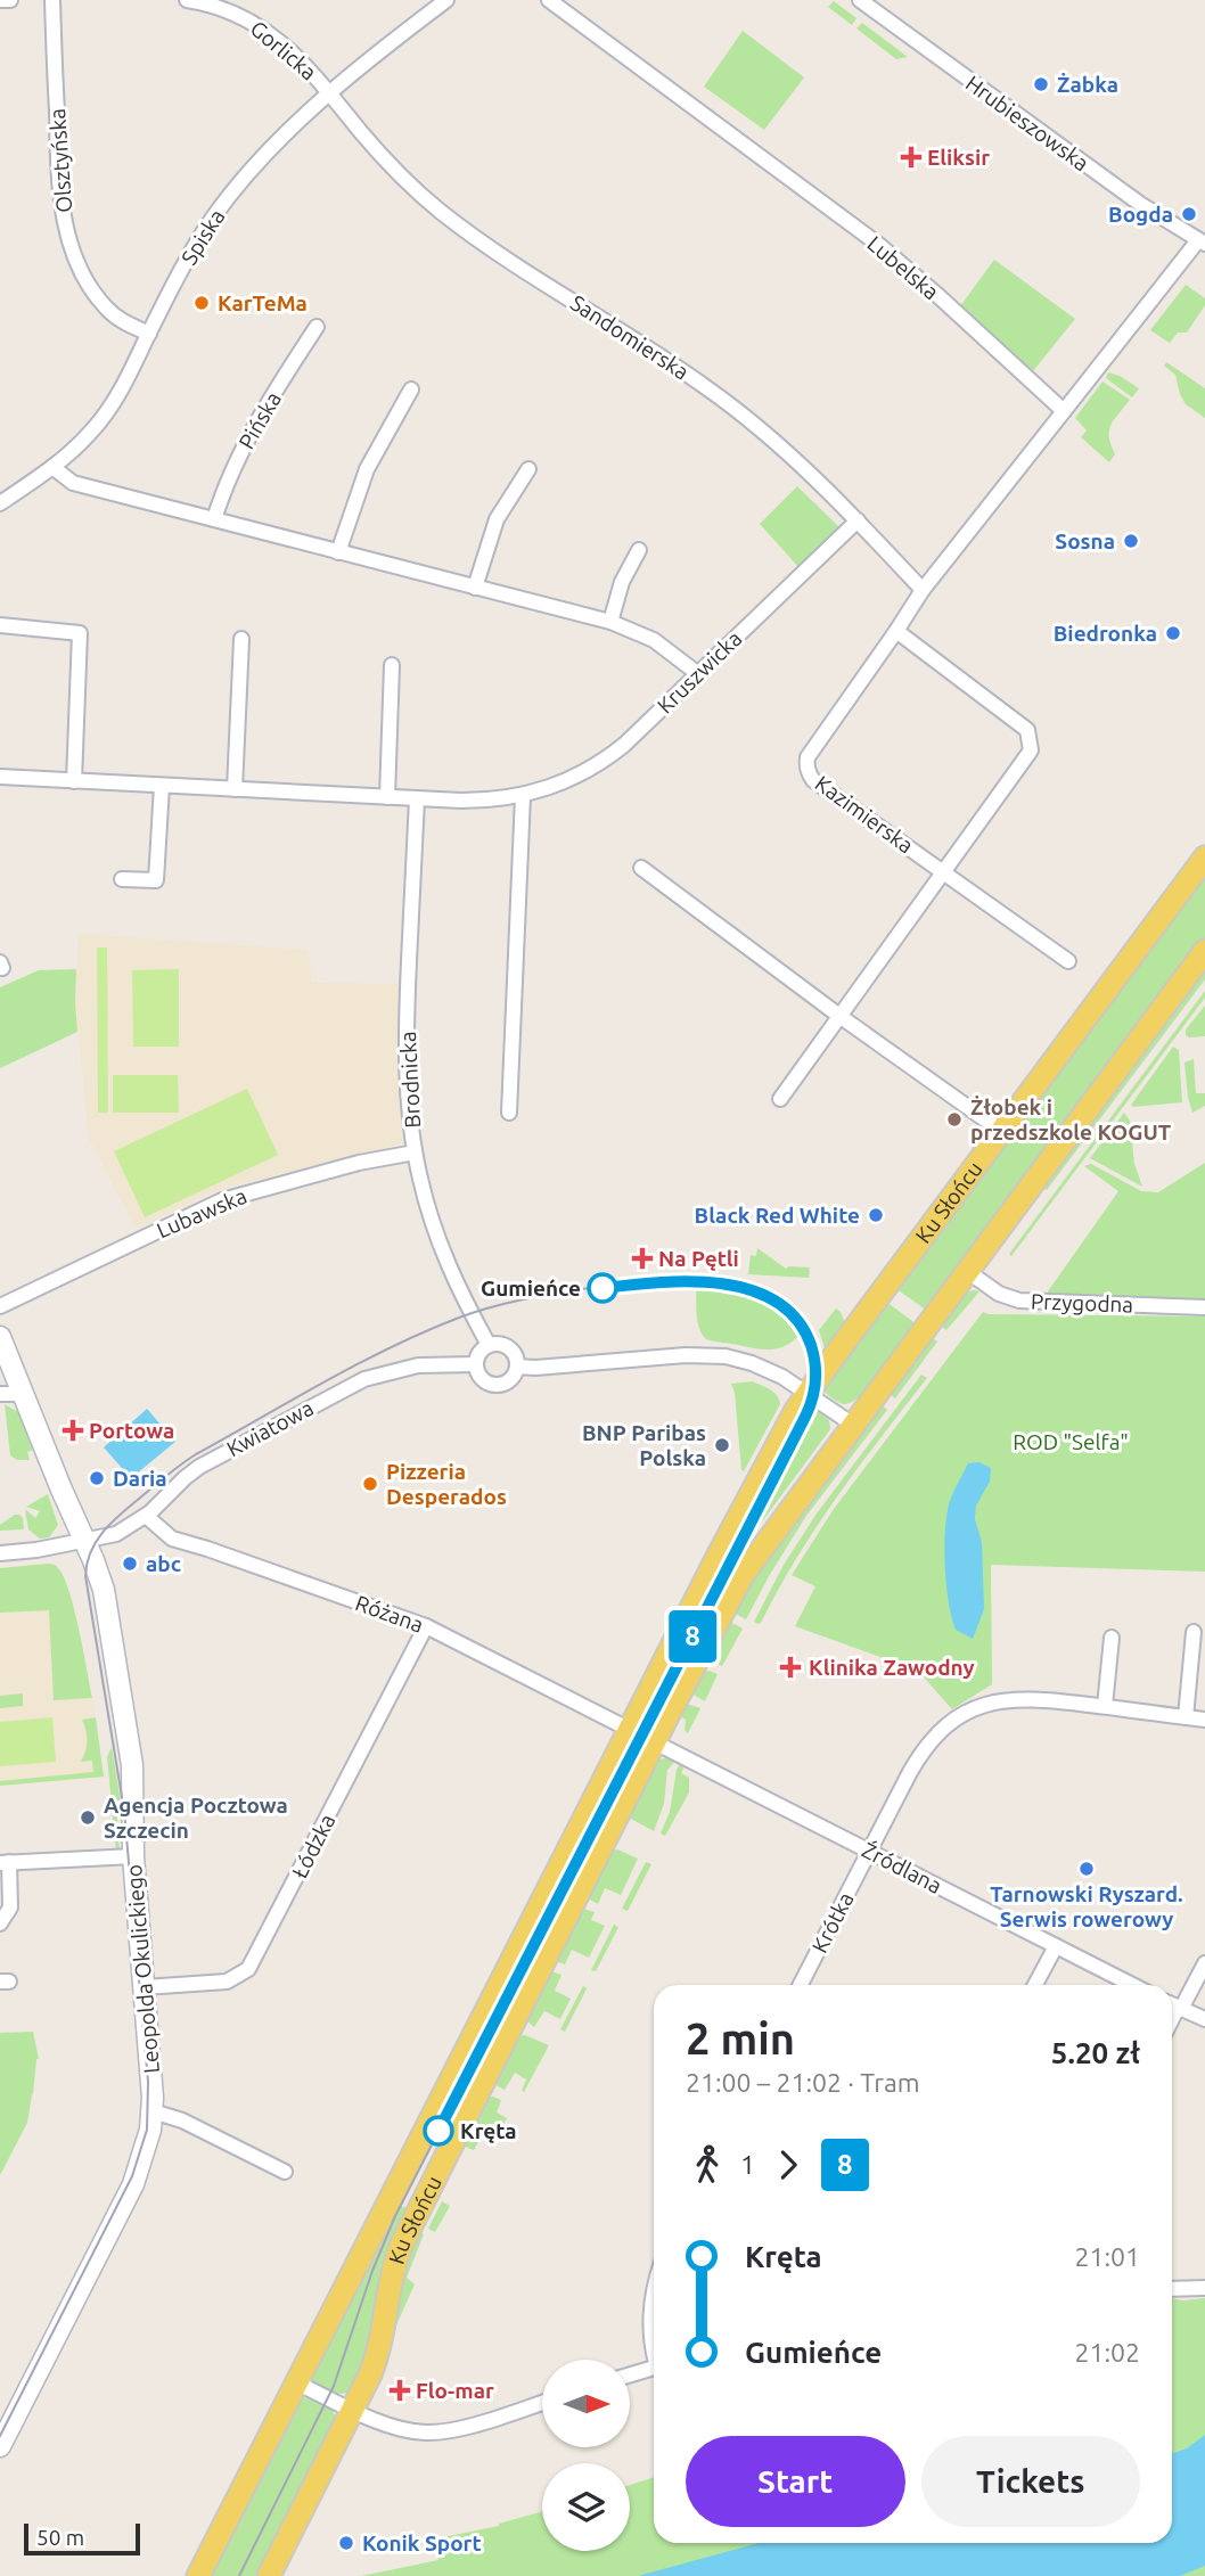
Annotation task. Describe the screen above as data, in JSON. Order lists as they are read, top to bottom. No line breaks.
{"streets":{"main road":["Ku Słońcu"],"street":["Gorlicka","Hrubieszowska","Olsztyńska","Spiska","Lubelska","Sandomierska","Pińska","Kruszwicka","Kazimierska","Brodnicka","Lubawska","Przygodna","Kwiatowa","Różana","Łódzka","Źródlana","Krótka","Leopolda Okulickiego"]},"crossings":[["Gorlicka","Spiska"],["Gorlicka","Sandomierska"],["Hrubieszowska","Lubelska"],["Olsztyńska","Spiska"],["Spiska","Sandomierska"],["Sandomierska","Kruszwicka"],["Sandomierska","Kazimierska"],["Kruszwicka","Brodnicka"],["Brodnicka","Lubawska"],["Brodnicka","Kwiatowa"],["Ku Słońcu","Przygodna"],["Ku Słońcu","Różana"],["Ku Słońcu","Źródlana"],["Kwiatowa","Różana"],["Kwiatowa","Leopolda Okulickiego"],["Różana","Łódzka"],["Łódzka","Leopolda Okulickiego"],["Źródlana","Krótka"]],"parks":["ROD \"Selfa\""],"places":{"other":["Żabka","Bogda","KarTeMa","Sosna","Biedronka","Żłobek i przedszkole KOGUT","Black Red White","Gumieńce","BNP Paribas Polska","Daria","Pizzeria Desperados","abc","Agencja Pocztowa Szczecin","Tarnowski Ryszard. Serwis rowerowy","Kręta","Konik Sport"],"health":["Eliksir","Na Pętli","Portowa","Klinika Zawodny","Flo-mar"]},"lines":["tram line 8"],"scale_bar":"50 m","north":"right","page":{"on_map":"8","heading":["2 min","21:00 – 21:02 · Tram","5.20 zł"],"legs":["1","8"],"list":[{"name":"Kręta","value":"21:01"},{"name":"Gumieńce","value":"21:02"}],"buttons":["Start","Tickets"],"scale":"50 m"}}
